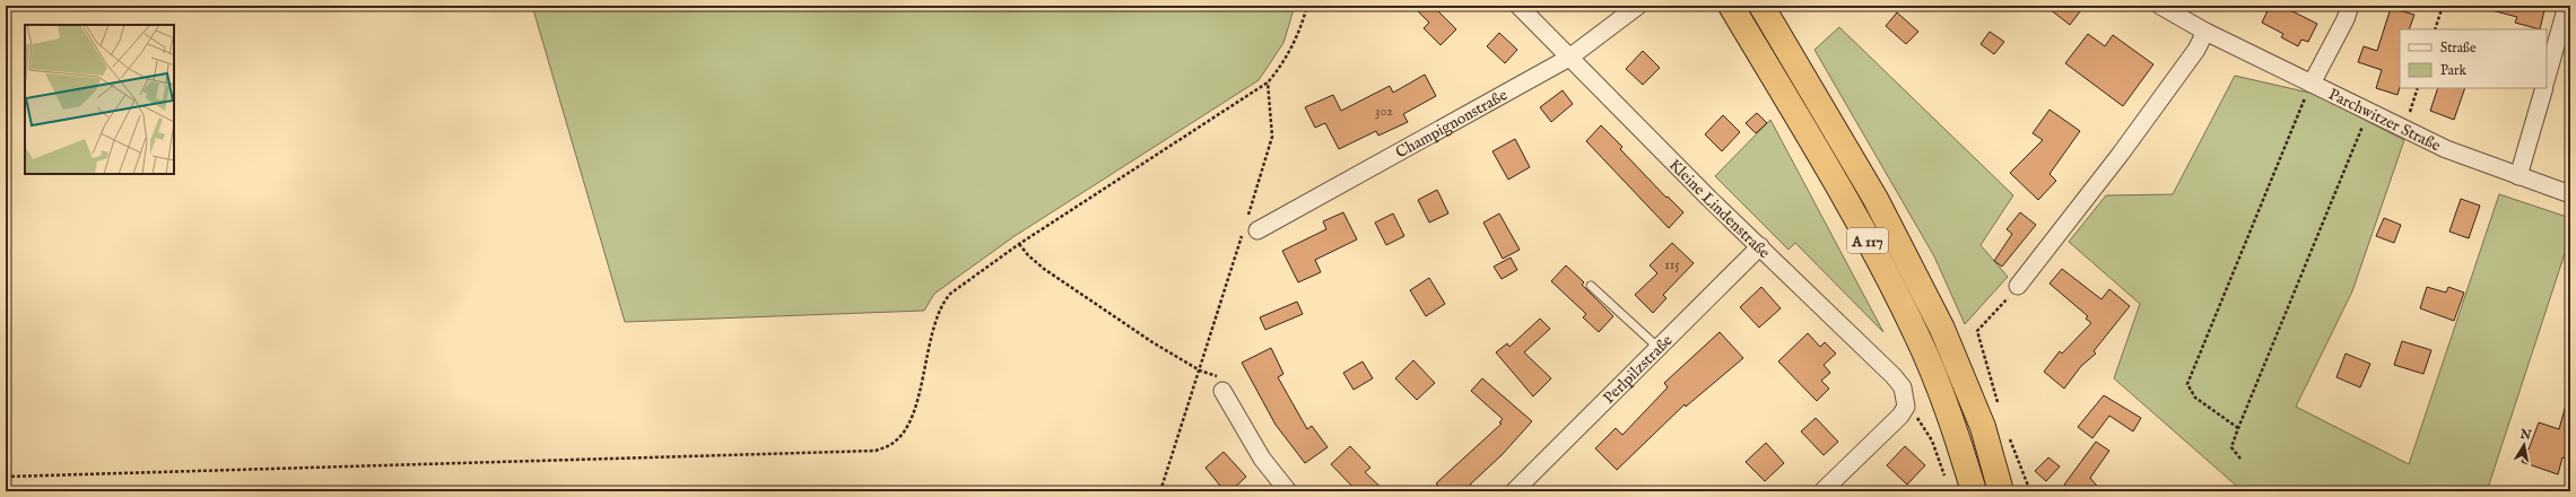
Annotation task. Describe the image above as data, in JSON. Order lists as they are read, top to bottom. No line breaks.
{"streets":{"highway":["A 117"],"street":["Parchwitzer Straße","Champignonstraße","Kleine Lindenstraße","Perlpilzstraße"]},"crossings":[["Champignonstraße","Kleine Lindenstraße"],["Kleine Lindenstraße","Perlpilzstraße"]],"house_numbers":["302","115"],"legend":["Straße","Park"],"north":"top"}
